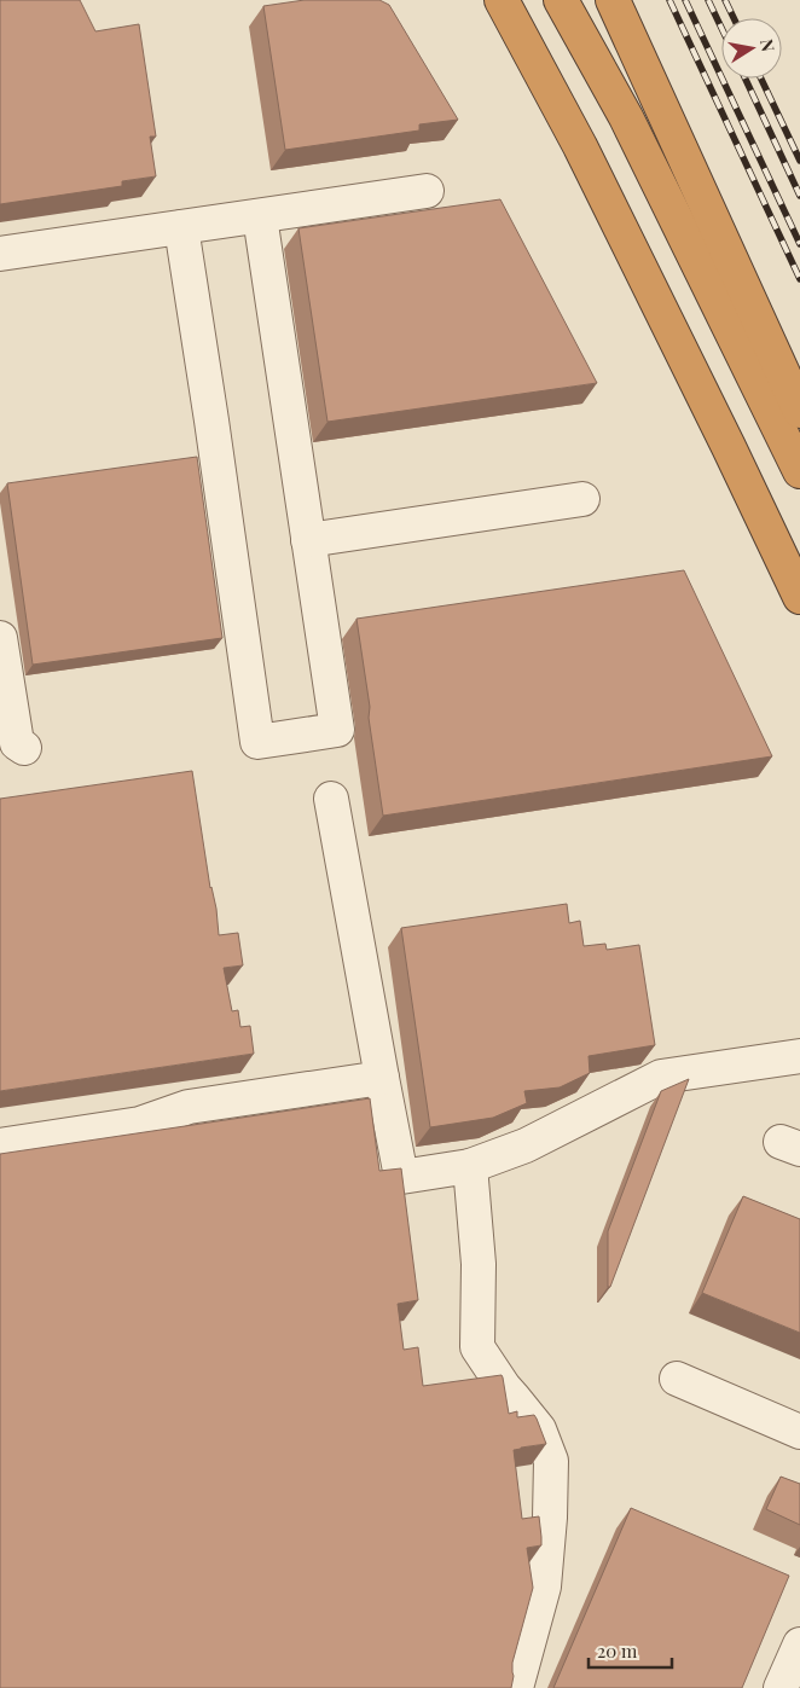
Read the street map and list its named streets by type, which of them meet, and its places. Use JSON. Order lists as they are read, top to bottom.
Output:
{
  "scale_bar": "20 m",
  "north": "right"
}
